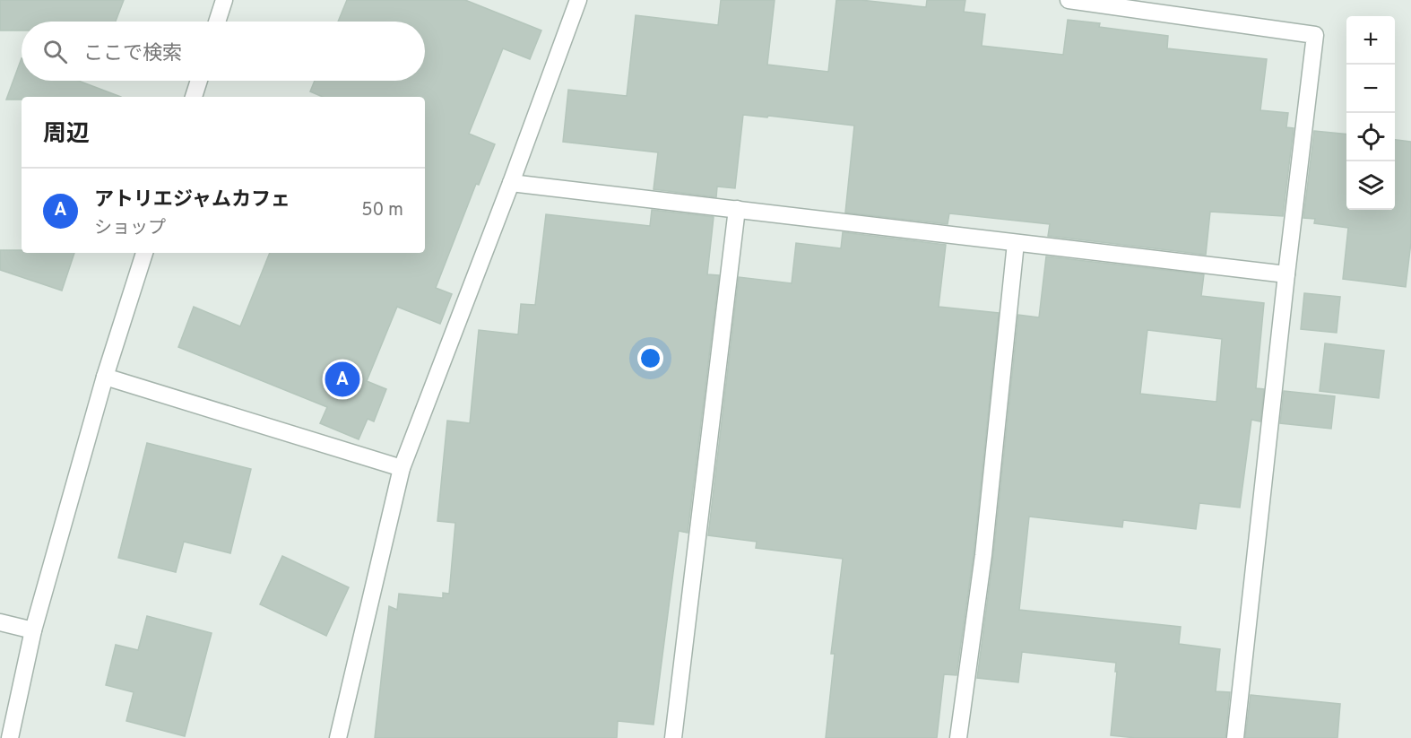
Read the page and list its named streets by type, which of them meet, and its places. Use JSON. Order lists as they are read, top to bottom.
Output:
{
  "page": {
    "map_buttons": ["+", "−"],
    "search": "ここで検索",
    "heading": "周辺",
    "list": [
      {
        "mark": "A",
        "name": "アトリエジャムカフェ",
        "note": "ショップ",
        "value": "50 m"
      }
    ],
    "pins": "A"
  }
}
